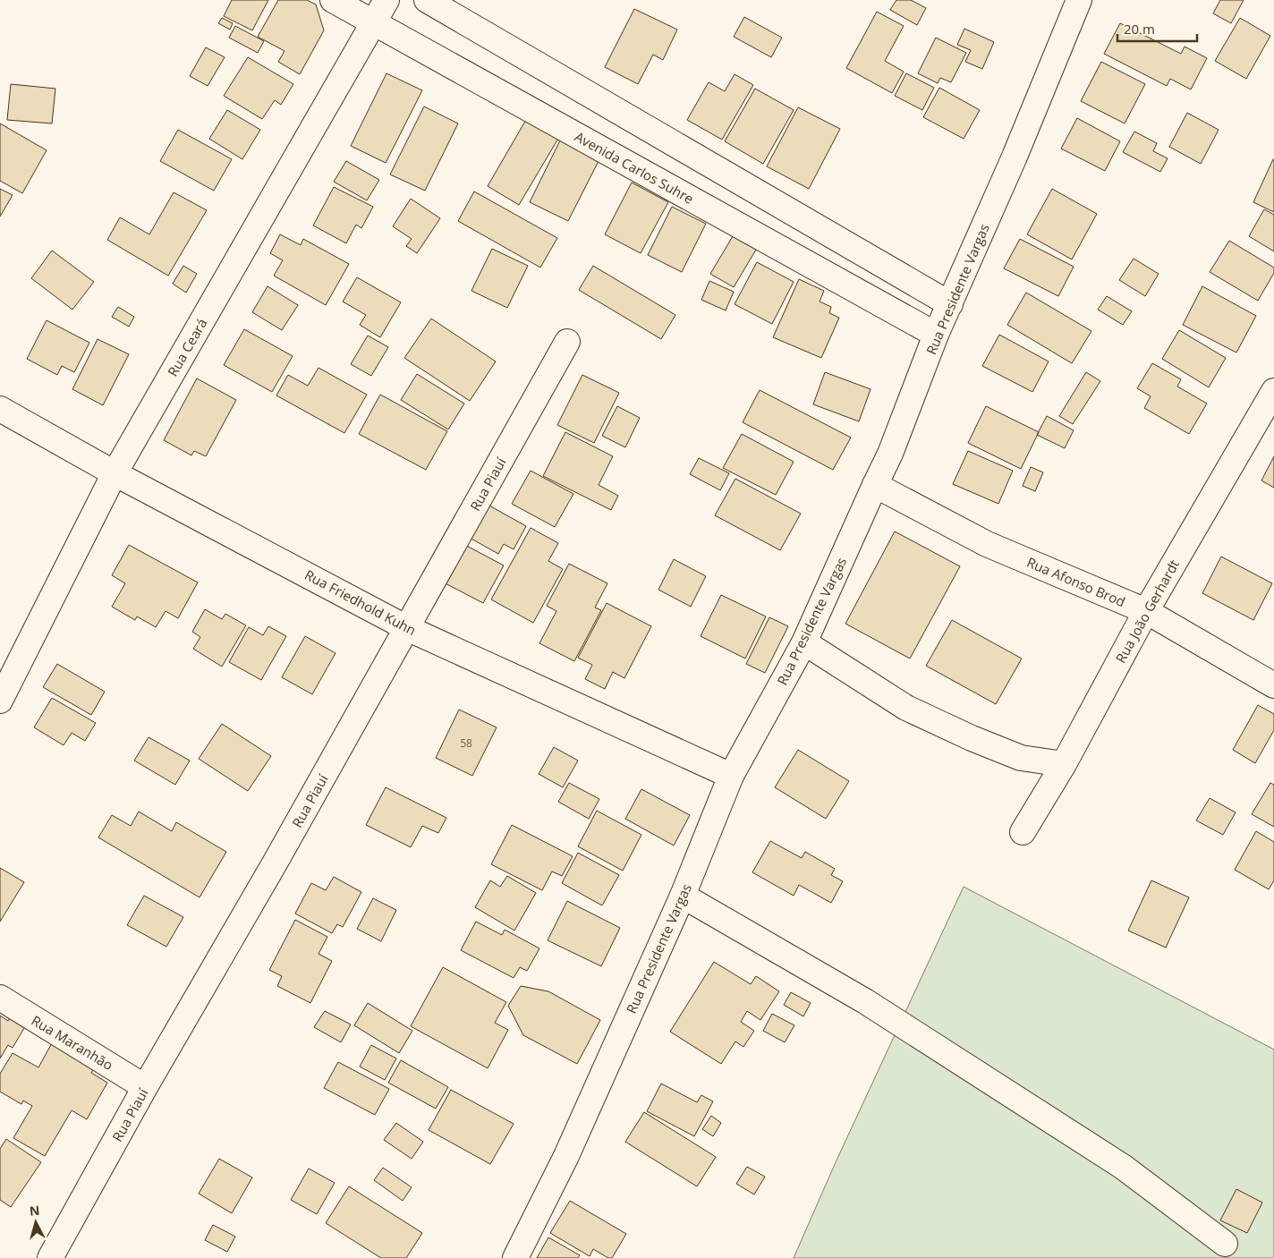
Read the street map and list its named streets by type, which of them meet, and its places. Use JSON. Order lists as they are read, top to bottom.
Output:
{
  "streets": {
    "street": [
      "Avenida Carlos Suhre",
      "Rua Presidente Vargas",
      "Rua Ceará",
      "Rua Piauí",
      "Rua Afonso Brod",
      "Rua Friedhold Kuhn",
      "Rua João Gerhardt",
      "Rua Maranhão"
    ]
  },
  "crossings": [
    ["Avenida Carlos Suhre", "Rua Presidente Vargas"],
    ["Avenida Carlos Suhre", "Rua Ceará"],
    ["Rua Presidente Vargas", "Rua Afonso Brod"],
    ["Rua Presidente Vargas", "Rua Friedhold Kuhn"],
    ["Rua Ceará", "Rua Friedhold Kuhn"],
    ["Rua Piauí", "Rua Friedhold Kuhn"],
    ["Rua Piauí", "Rua Maranhão"],
    ["Rua Afonso Brod", "Rua João Gerhardt"]
  ],
  "house_numbers": ["58"],
  "scale_bar": "20 m",
  "north": "top"
}
